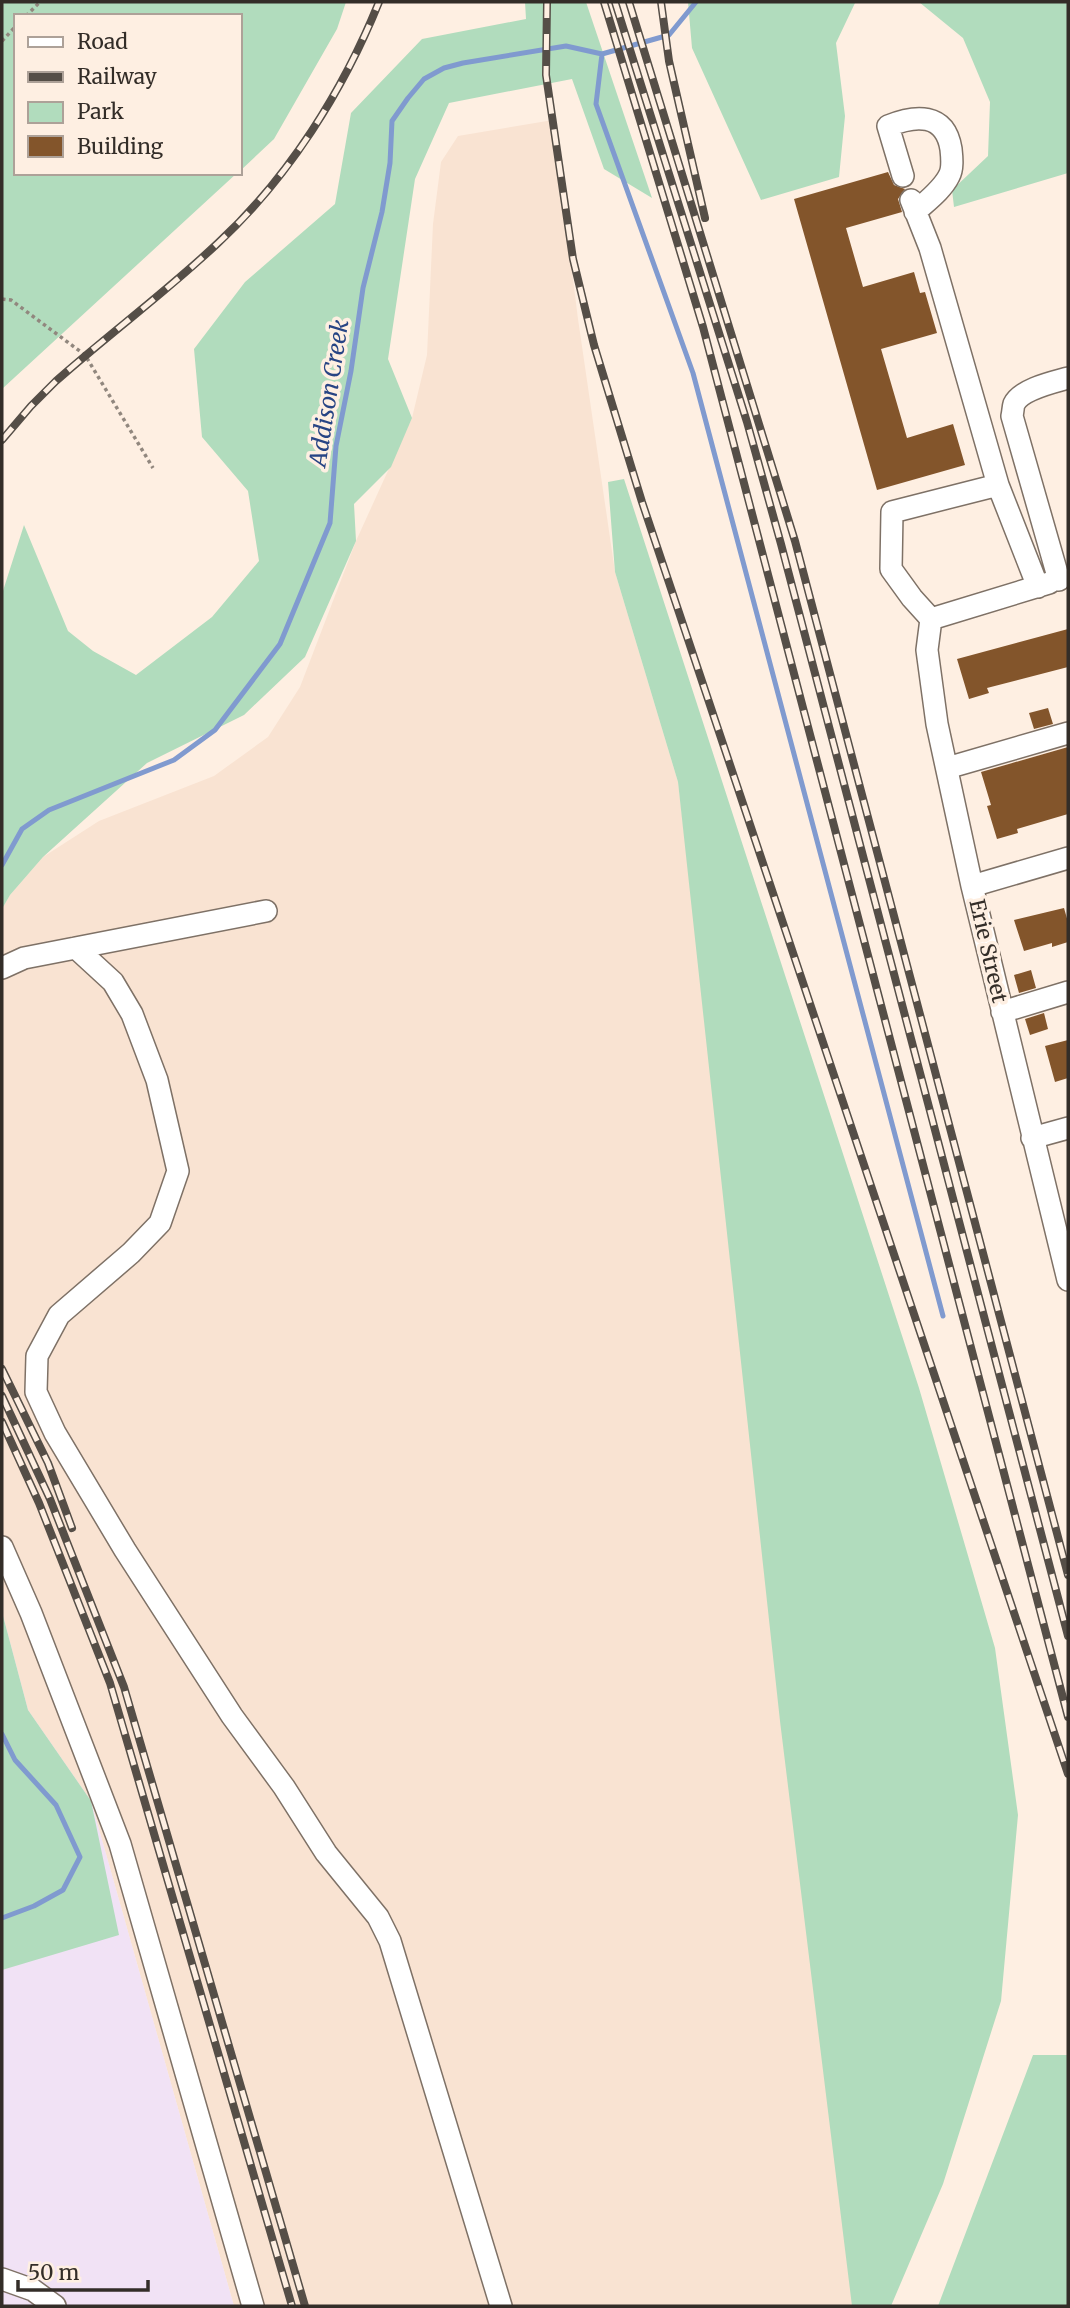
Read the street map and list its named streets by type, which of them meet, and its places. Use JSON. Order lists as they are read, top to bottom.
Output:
{
  "streets": {
    "street": ["Erie Street"]
  },
  "water": ["Addison Creek"],
  "legend": [
    "Road",
    "Railway",
    "Park",
    "Building"
  ],
  "scale_bar": "50 m"
}
